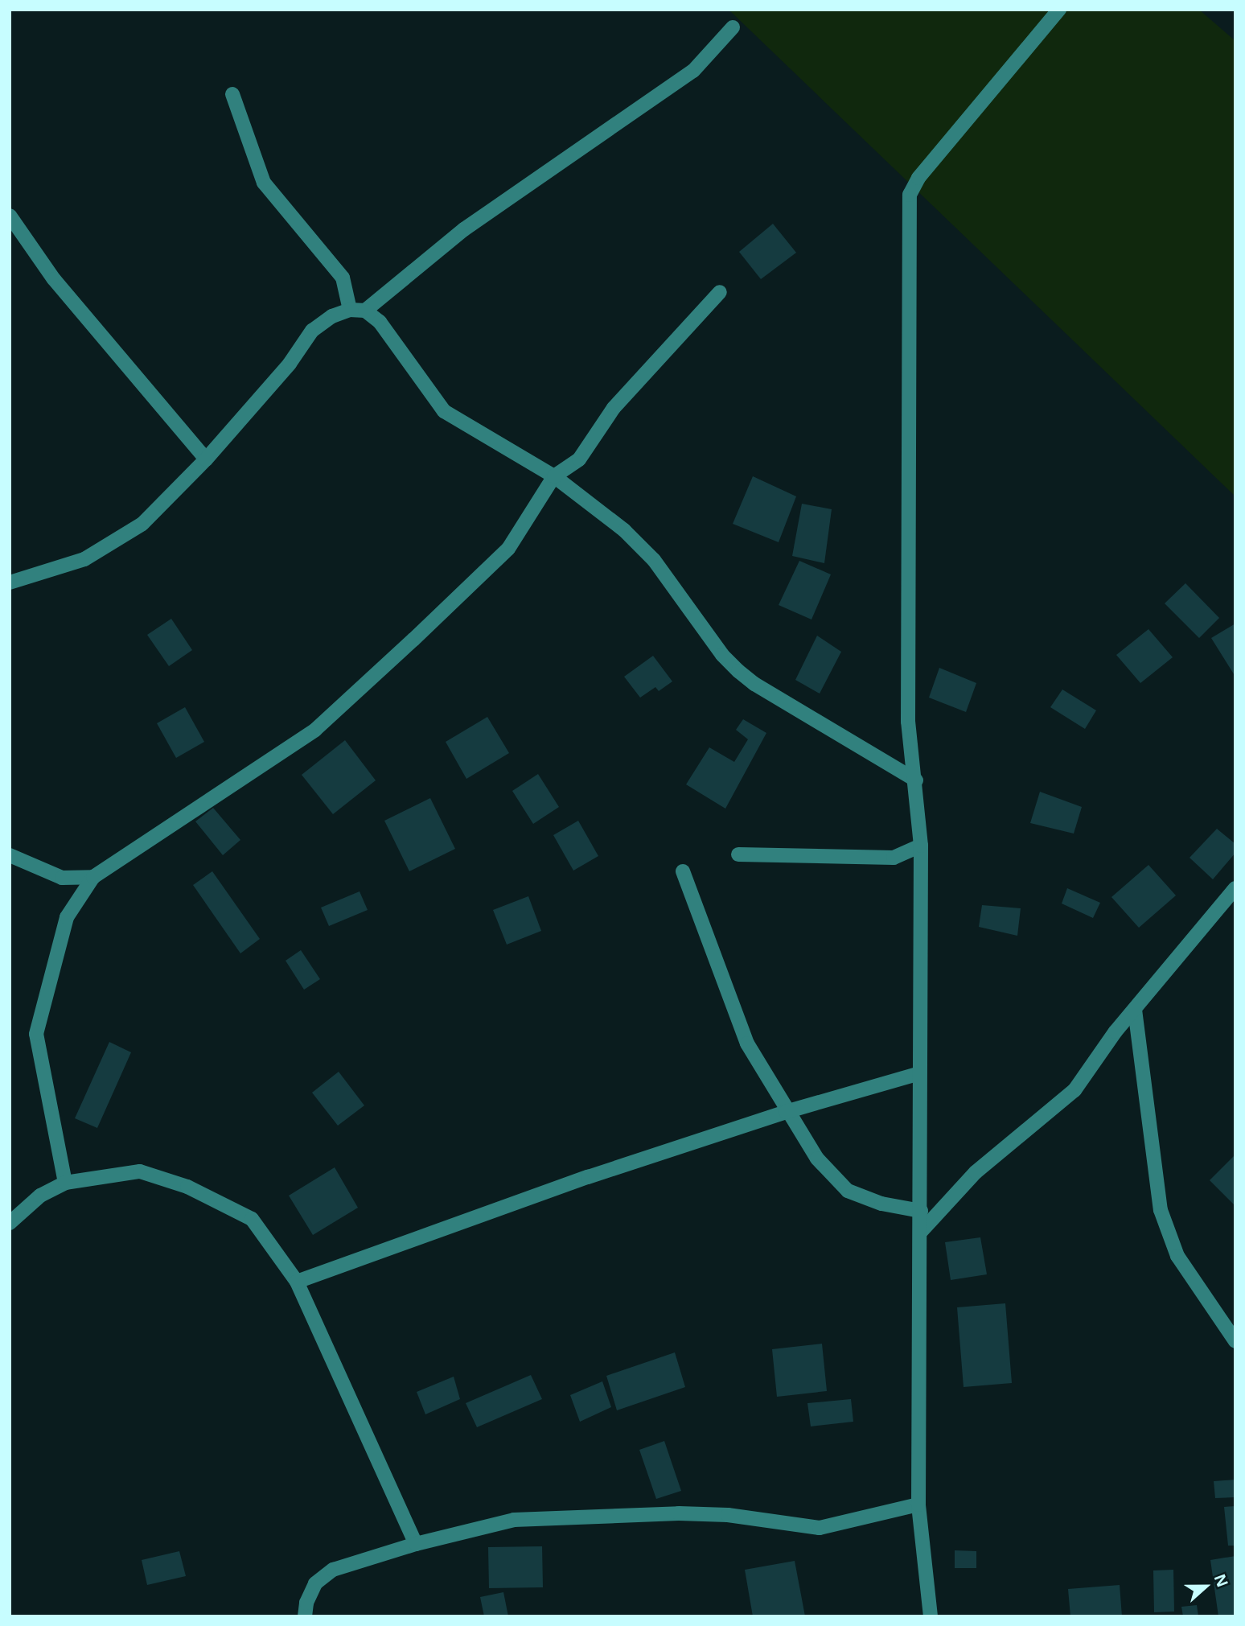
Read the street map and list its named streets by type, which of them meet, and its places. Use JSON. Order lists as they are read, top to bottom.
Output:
{
  "north": "right"
}
